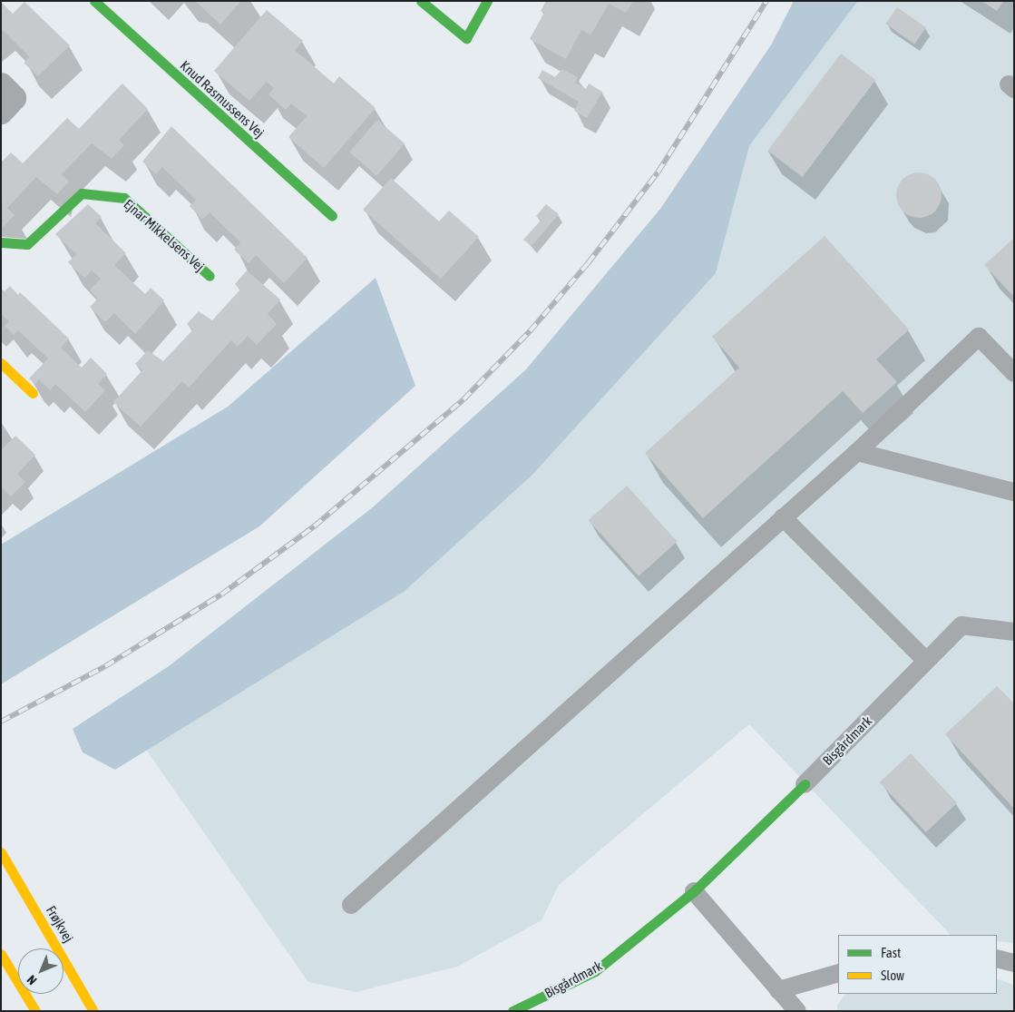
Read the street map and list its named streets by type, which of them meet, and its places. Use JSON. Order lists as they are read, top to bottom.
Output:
{
  "streets": {
    "street": [
      "Knud Rasmussens Vej",
      "Ejnar Mikkelsens Vej",
      "Bisgårdmark",
      "Frøjkvej"
    ]
  },
  "legend": ["Fast", "Slow"],
  "north": "bottom left"
}
